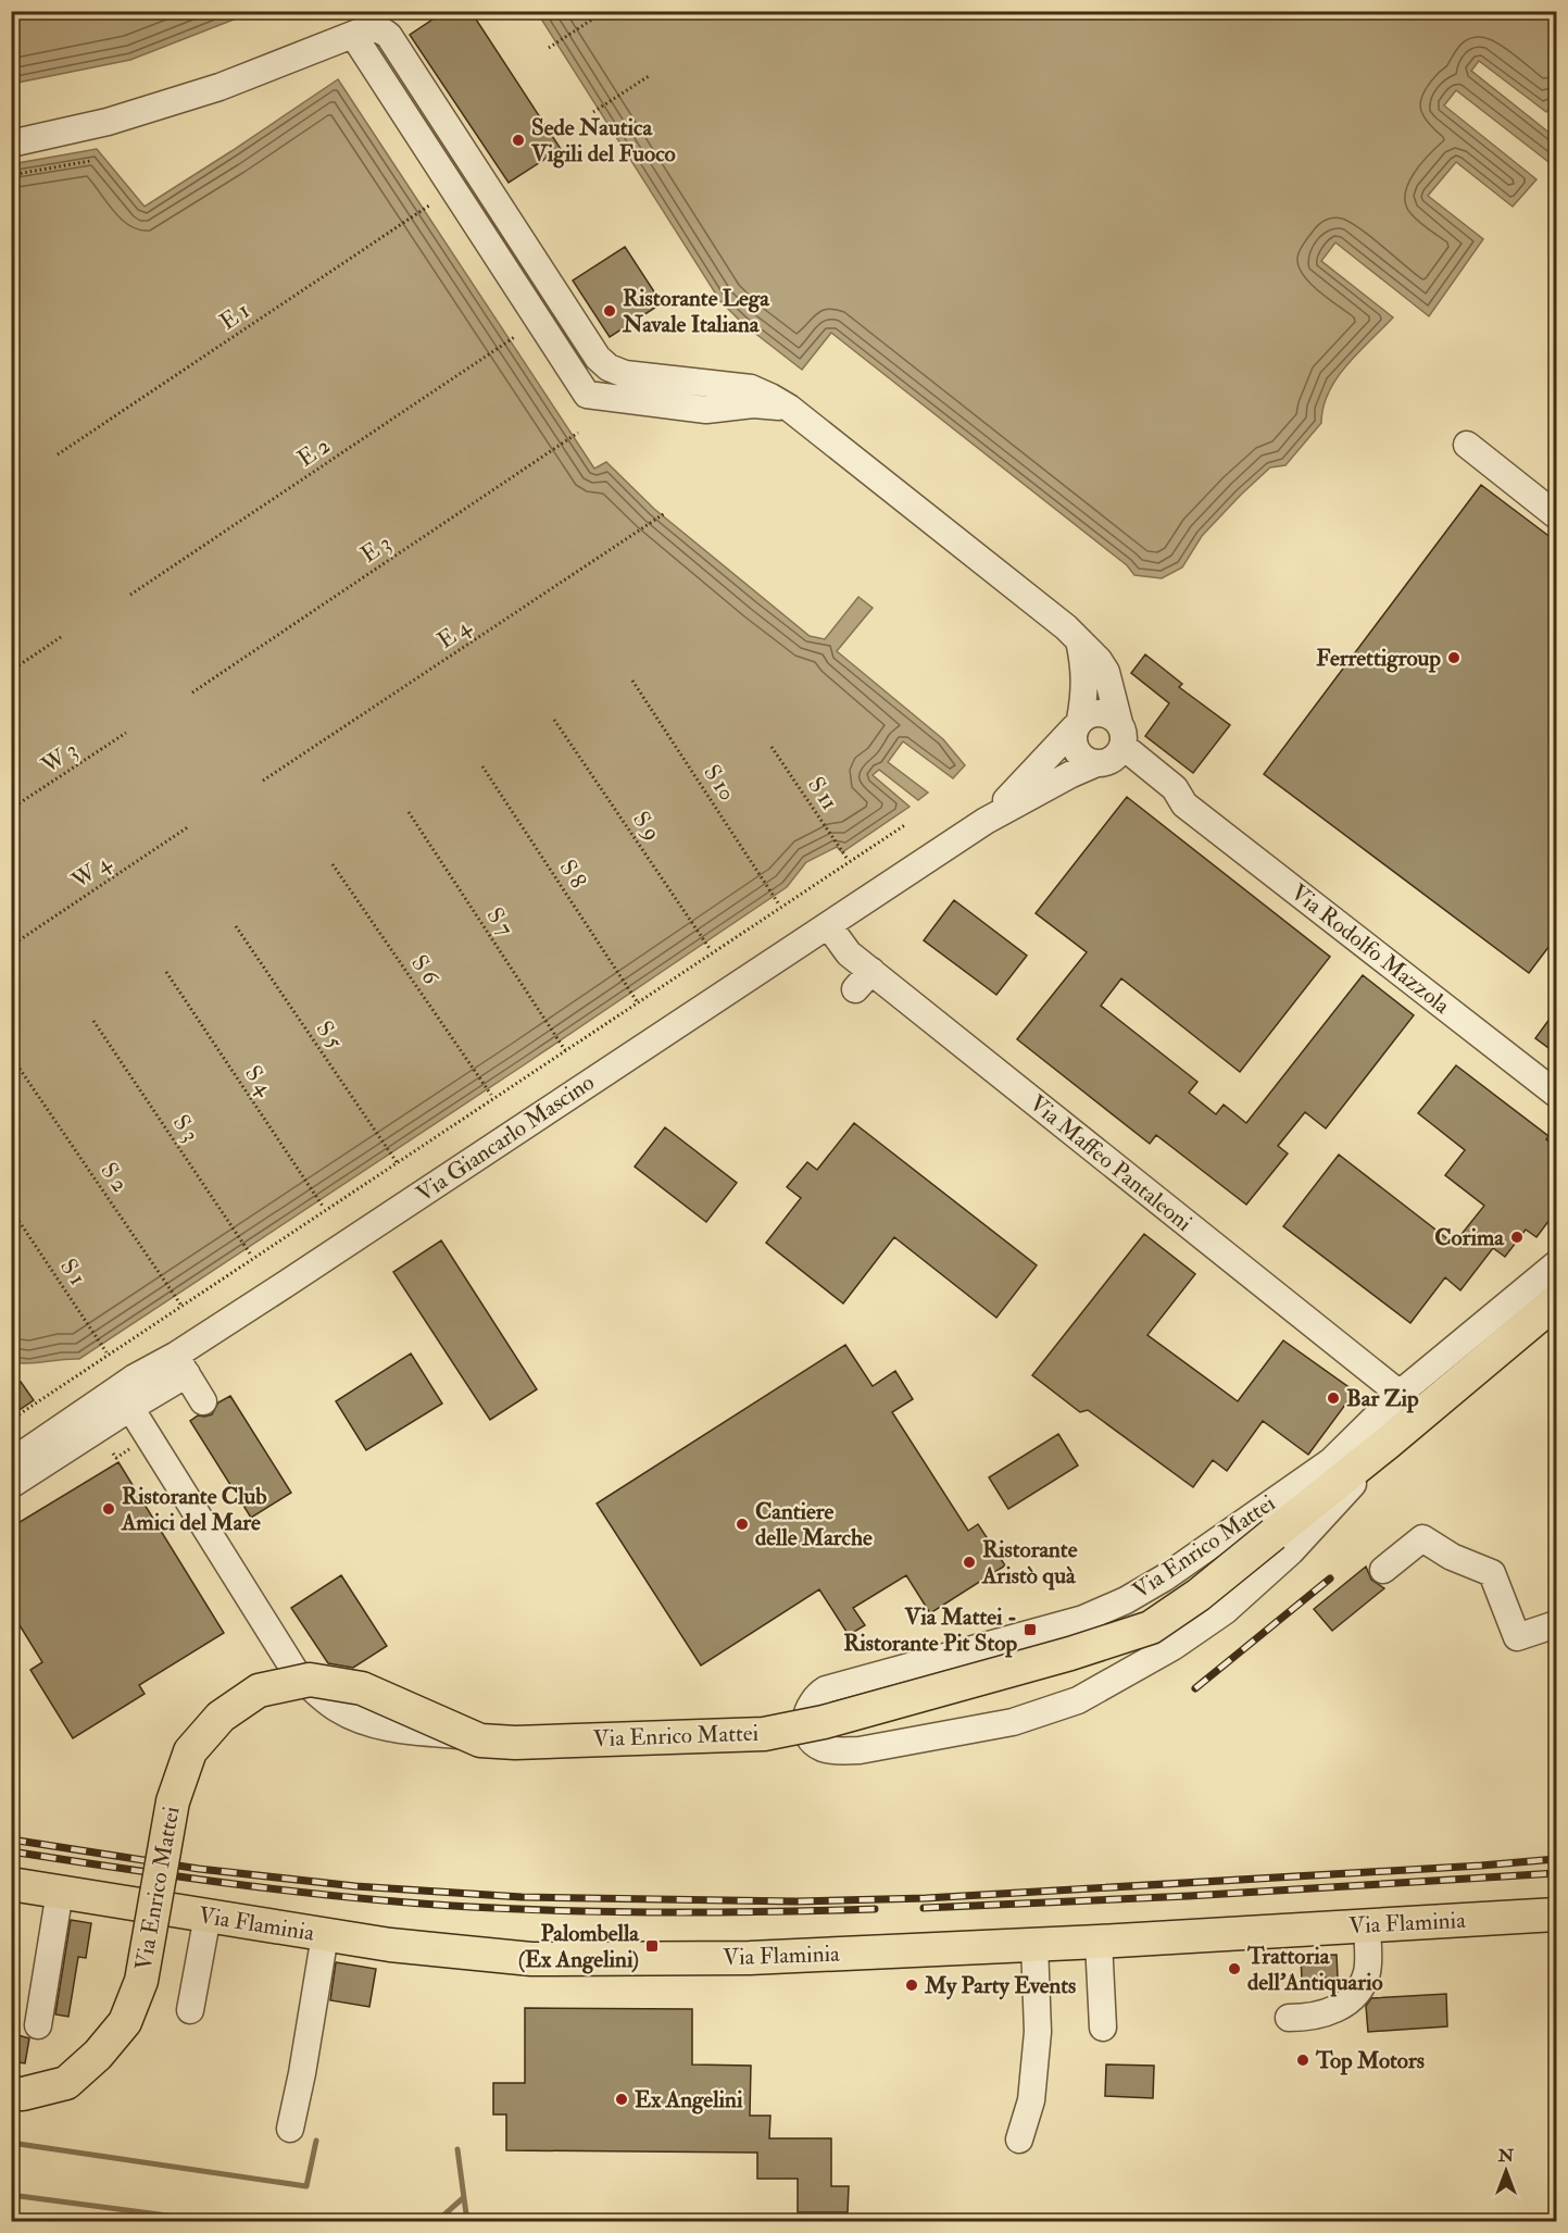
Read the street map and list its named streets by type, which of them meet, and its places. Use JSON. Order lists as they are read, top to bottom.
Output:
{
  "streets": {
    "main road": ["Via Enrico Mattei", "Via Flaminia"],
    "street": ["Via Rodolfo Mazzola", "Via Giancarlo Mascino", "Via Maffeo Pantaleoni"],
    "path": [
      "E 1",
      "E 2",
      "E 3",
      "E 4",
      "W 3",
      "S 10",
      "S 11",
      "S 9",
      "W 4",
      "S 8",
      "S 7",
      "S 6",
      "S 5",
      "S 4",
      "S 3",
      "S 2",
      "S 1"
    ]
  },
  "crossings": [
    ["Via Rodolfo Mazzola", "Via Giancarlo Mascino"],
    ["Via Giancarlo Mascino", "Via Maffeo Pantaleoni"],
    ["Via Maffeo Pantaleoni", "Via Enrico Mattei"]
  ],
  "places": {
    "other": [
      "Sede Nautica Vigili del Fuoco",
      "Ristorante Lega Navale Italiana",
      "Ferrettigroup",
      "Corima",
      "Bar Zip",
      "Ristorante Club Amici del Mare",
      "Cantiere delle Marche",
      "Ristorante Aristò quà",
      "Trattoria dell'Antiquario",
      "My Party Events",
      "Top Motors",
      "Ex Angelini"
    ],
    "transit": ["Via Mattei - Ristorante Pit Stop", "Palombella (Ex Angelini)"]
  },
  "north": "top"
}
